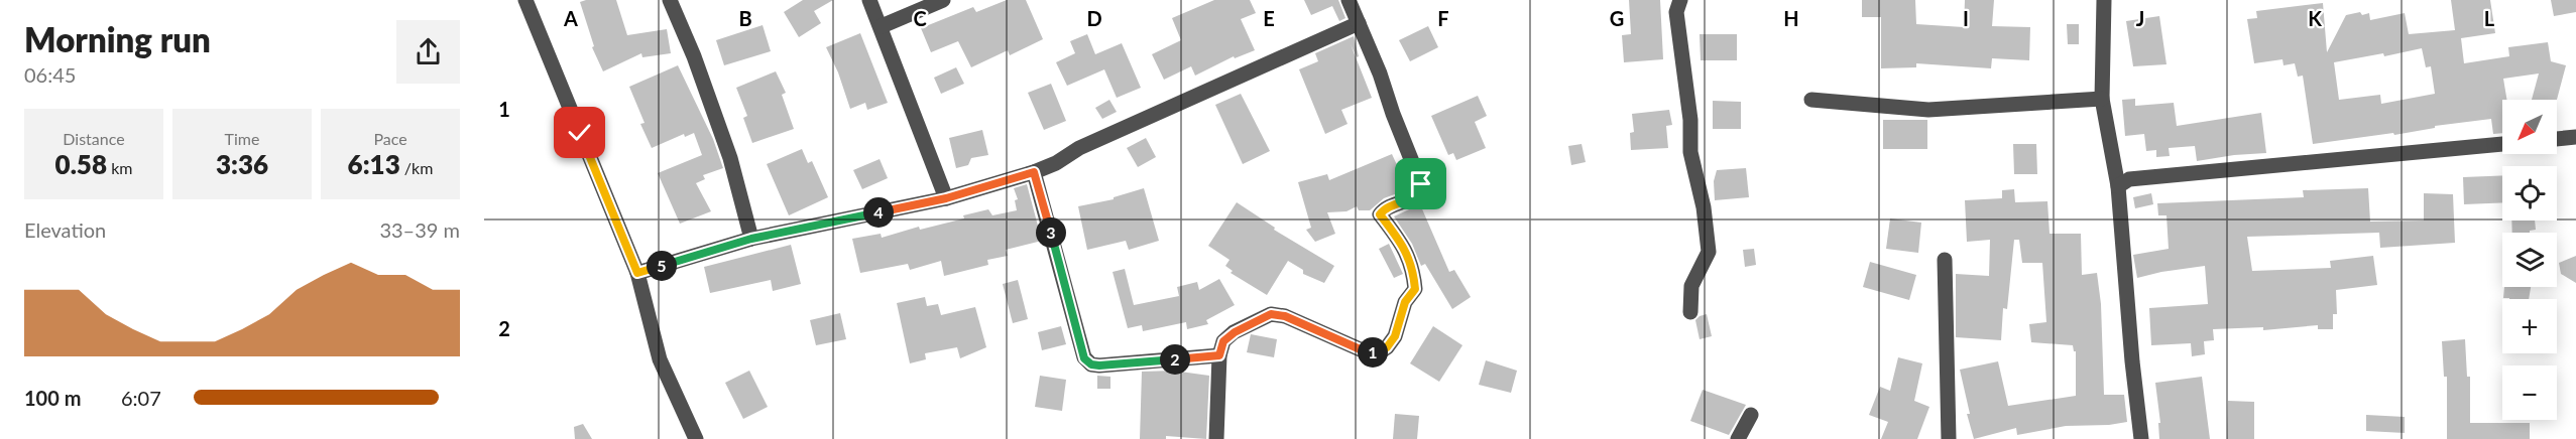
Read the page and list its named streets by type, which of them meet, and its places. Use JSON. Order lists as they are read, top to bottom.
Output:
{
  "north": "bottom left",
  "page": {
    "heading": ["Morning run", "06:45"],
    "map_buttons": ["+", "−"],
    "stats": [
      ["Distance", "0.58 km"],
      ["Time", "3:36"],
      ["Pace", "6:13 /km"]
    ],
    "pins": [
      "4",
      "3",
      "5",
      "1",
      "2"
    ],
    "chart": ["Elevation", "33–39 m"],
    "list": [
      {
        "name": "100 m",
        "note": "6:07"
      }
    ]
  },
  "grid": {
    "columns": [
      "A",
      "B",
      "C",
      "D",
      "E",
      "F",
      "G",
      "H",
      "I",
      "J",
      "K",
      "L"
    ],
    "rows": ["1", "2"]
  }
}
